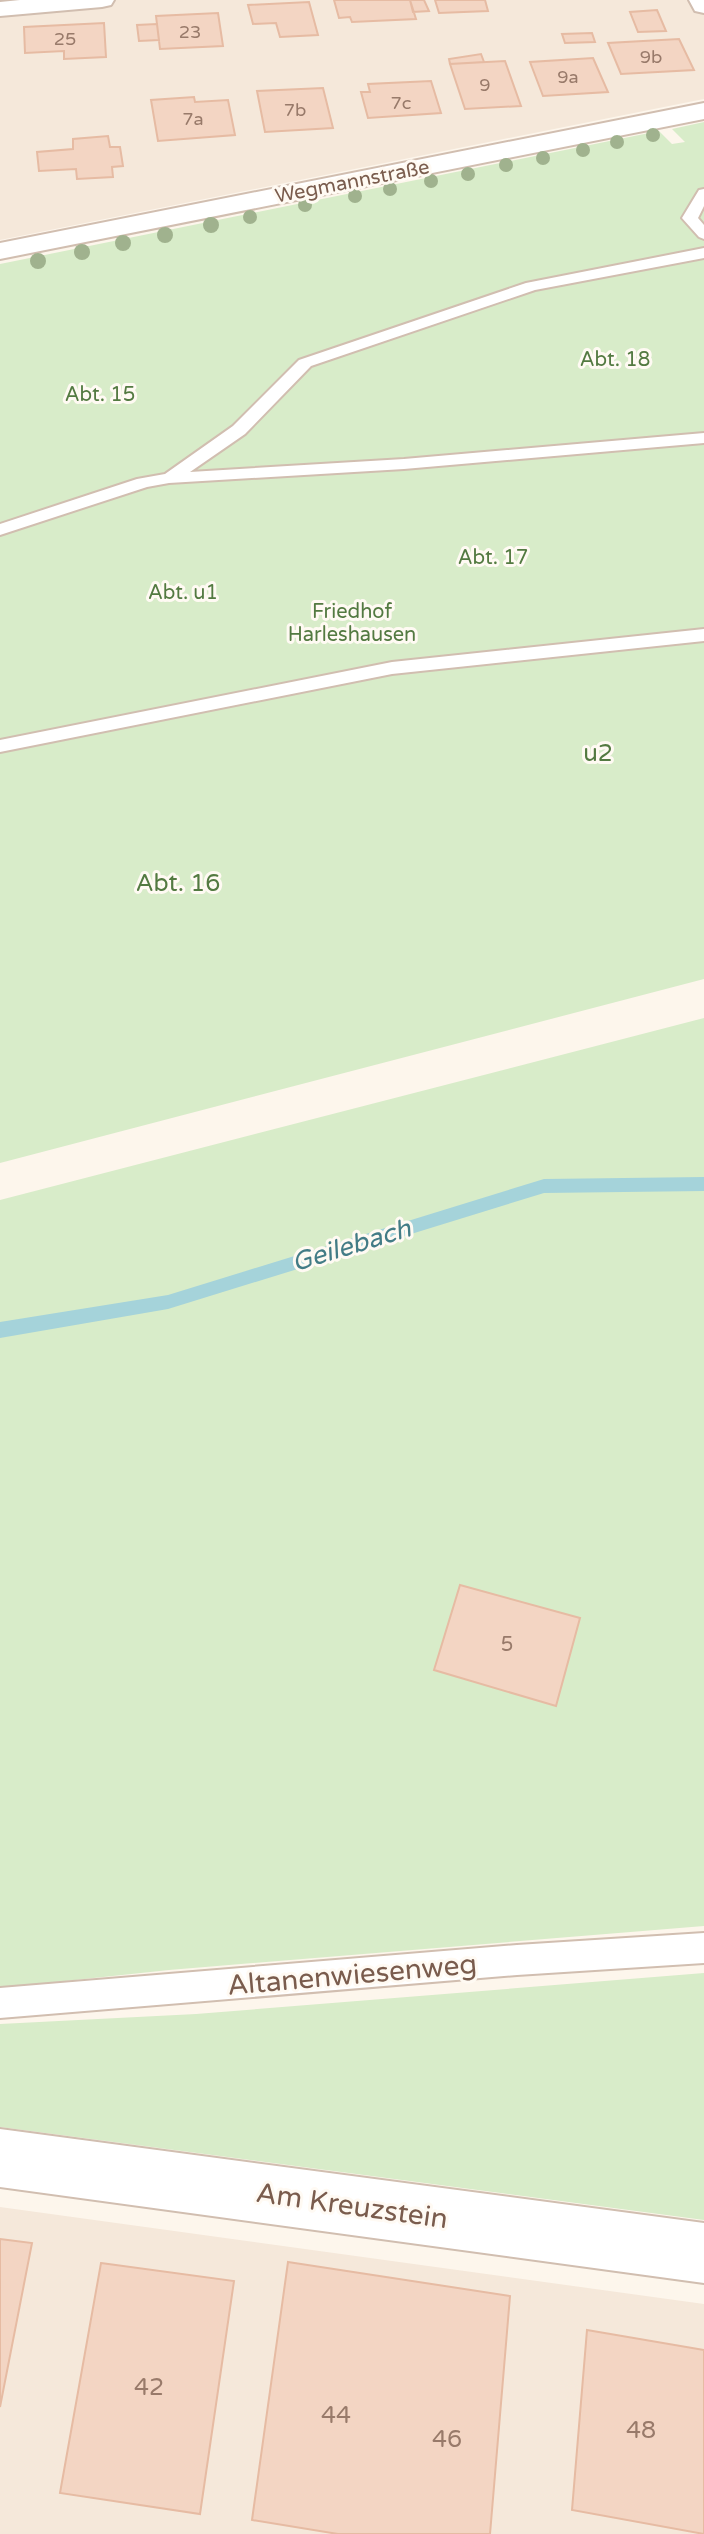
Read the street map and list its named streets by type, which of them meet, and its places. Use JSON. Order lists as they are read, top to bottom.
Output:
{
  "streets": {
    "street": ["Wegmannstraße", "Am Kreuzstein"],
    "lane": ["Altanenwiesenweg"]
  },
  "water": ["Geilebach"],
  "parks": [
    "Abt. 18",
    "Abt. 15",
    "Abt. 17",
    "Abt. u1",
    "Friedhof Harleshausen",
    "u2",
    "Abt. 16"
  ],
  "house_numbers": [
    "23",
    "25",
    "9b",
    "9a",
    "9",
    "7c",
    "7b",
    "7a",
    "5",
    "42",
    "44",
    "48",
    "46"
  ]
}
